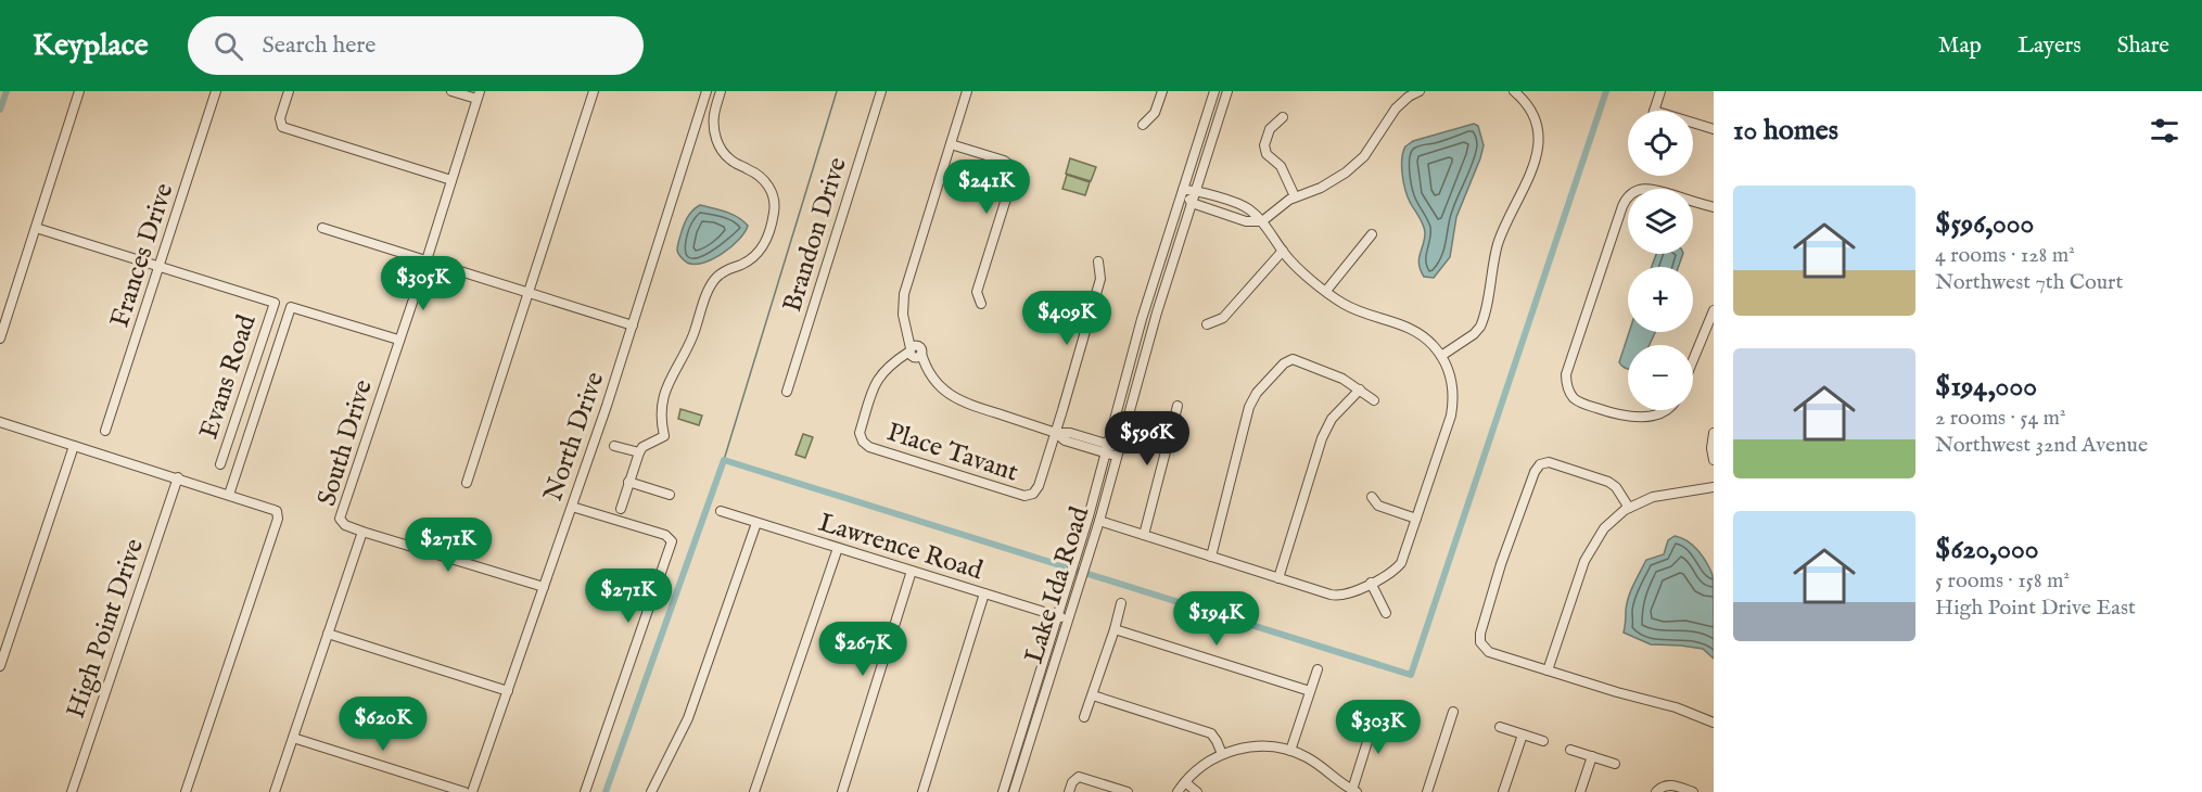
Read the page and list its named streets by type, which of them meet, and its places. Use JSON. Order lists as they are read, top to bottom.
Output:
{
  "streets": {
    "street": [
      "Brandon Drive",
      "Frances Drive",
      "Evans Road",
      "North Drive",
      "South Drive",
      "Place Tavant",
      "Lawrence Road",
      "Lake Ida Road",
      "High Point Drive"
    ]
  },
  "crossings": [
    ["Frances Drive", "Evans Road"],
    ["Lawrence Road", "Lake Ida Road"]
  ],
  "page": {
    "header": "Keyplace",
    "search": "Search here",
    "nav": ["Map", "Layers", "Share"],
    "heading": "10 homes",
    "map_buttons": ["+", "−"],
    "price": [
      "$241K",
      "$305K",
      "$409K",
      "$596K",
      "$271K",
      "$271K",
      "$194K",
      "$267K",
      "$620K",
      "$303K"
    ],
    "list": [
      {
        "name": "$596,000",
        "note": "4 rooms · 128 m² · Northwest 7th Court"
      },
      {
        "name": "$194,000",
        "note": "2 rooms · 54 m² · Northwest 32nd Avenue"
      },
      {
        "name": "$620,000",
        "note": "5 rooms · 158 m² · High Point Drive East"
      }
    ]
  }
}
